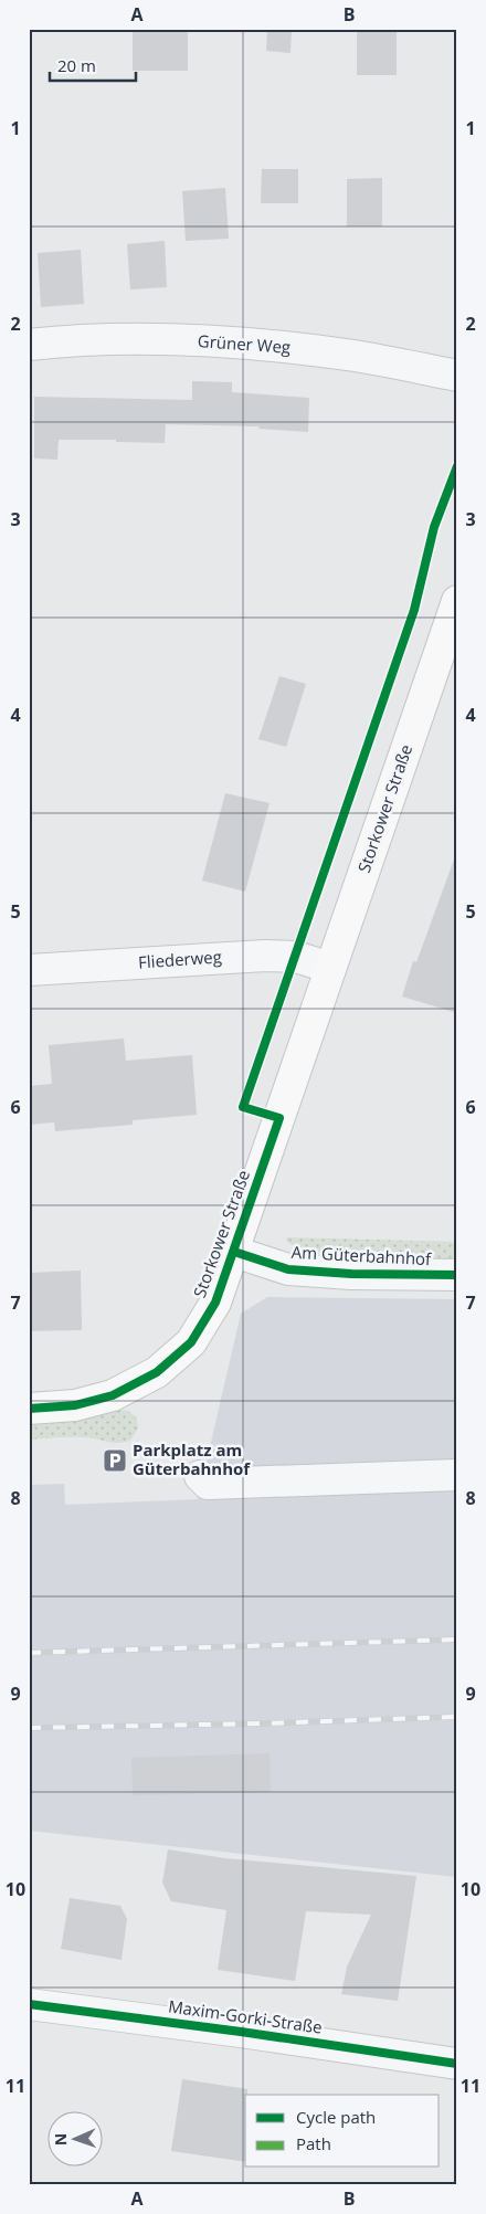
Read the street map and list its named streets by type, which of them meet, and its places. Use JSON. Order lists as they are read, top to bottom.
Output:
{
  "streets": {
    "main road": ["Storkower Straße"],
    "street": [
      "Grüner Weg",
      "Fliederweg",
      "Am Güterbahnhof",
      "Maxim-Gorki-Straße"
    ]
  },
  "crossings": [
    ["Storkower Straße", "Fliederweg"],
    ["Storkower Straße", "Am Güterbahnhof"]
  ],
  "places": {
    "parking": ["Parkplatz am Güterbahnhof"]
  },
  "legend": ["Cycle path", "Path"],
  "scale_bar": "20 m",
  "north": "left",
  "grid": {
    "columns": ["A", "B"],
    "rows": [
      "1",
      "2",
      "3",
      "4",
      "5",
      "6",
      "7",
      "8",
      "9",
      "10",
      "11"
    ]
  }
}
